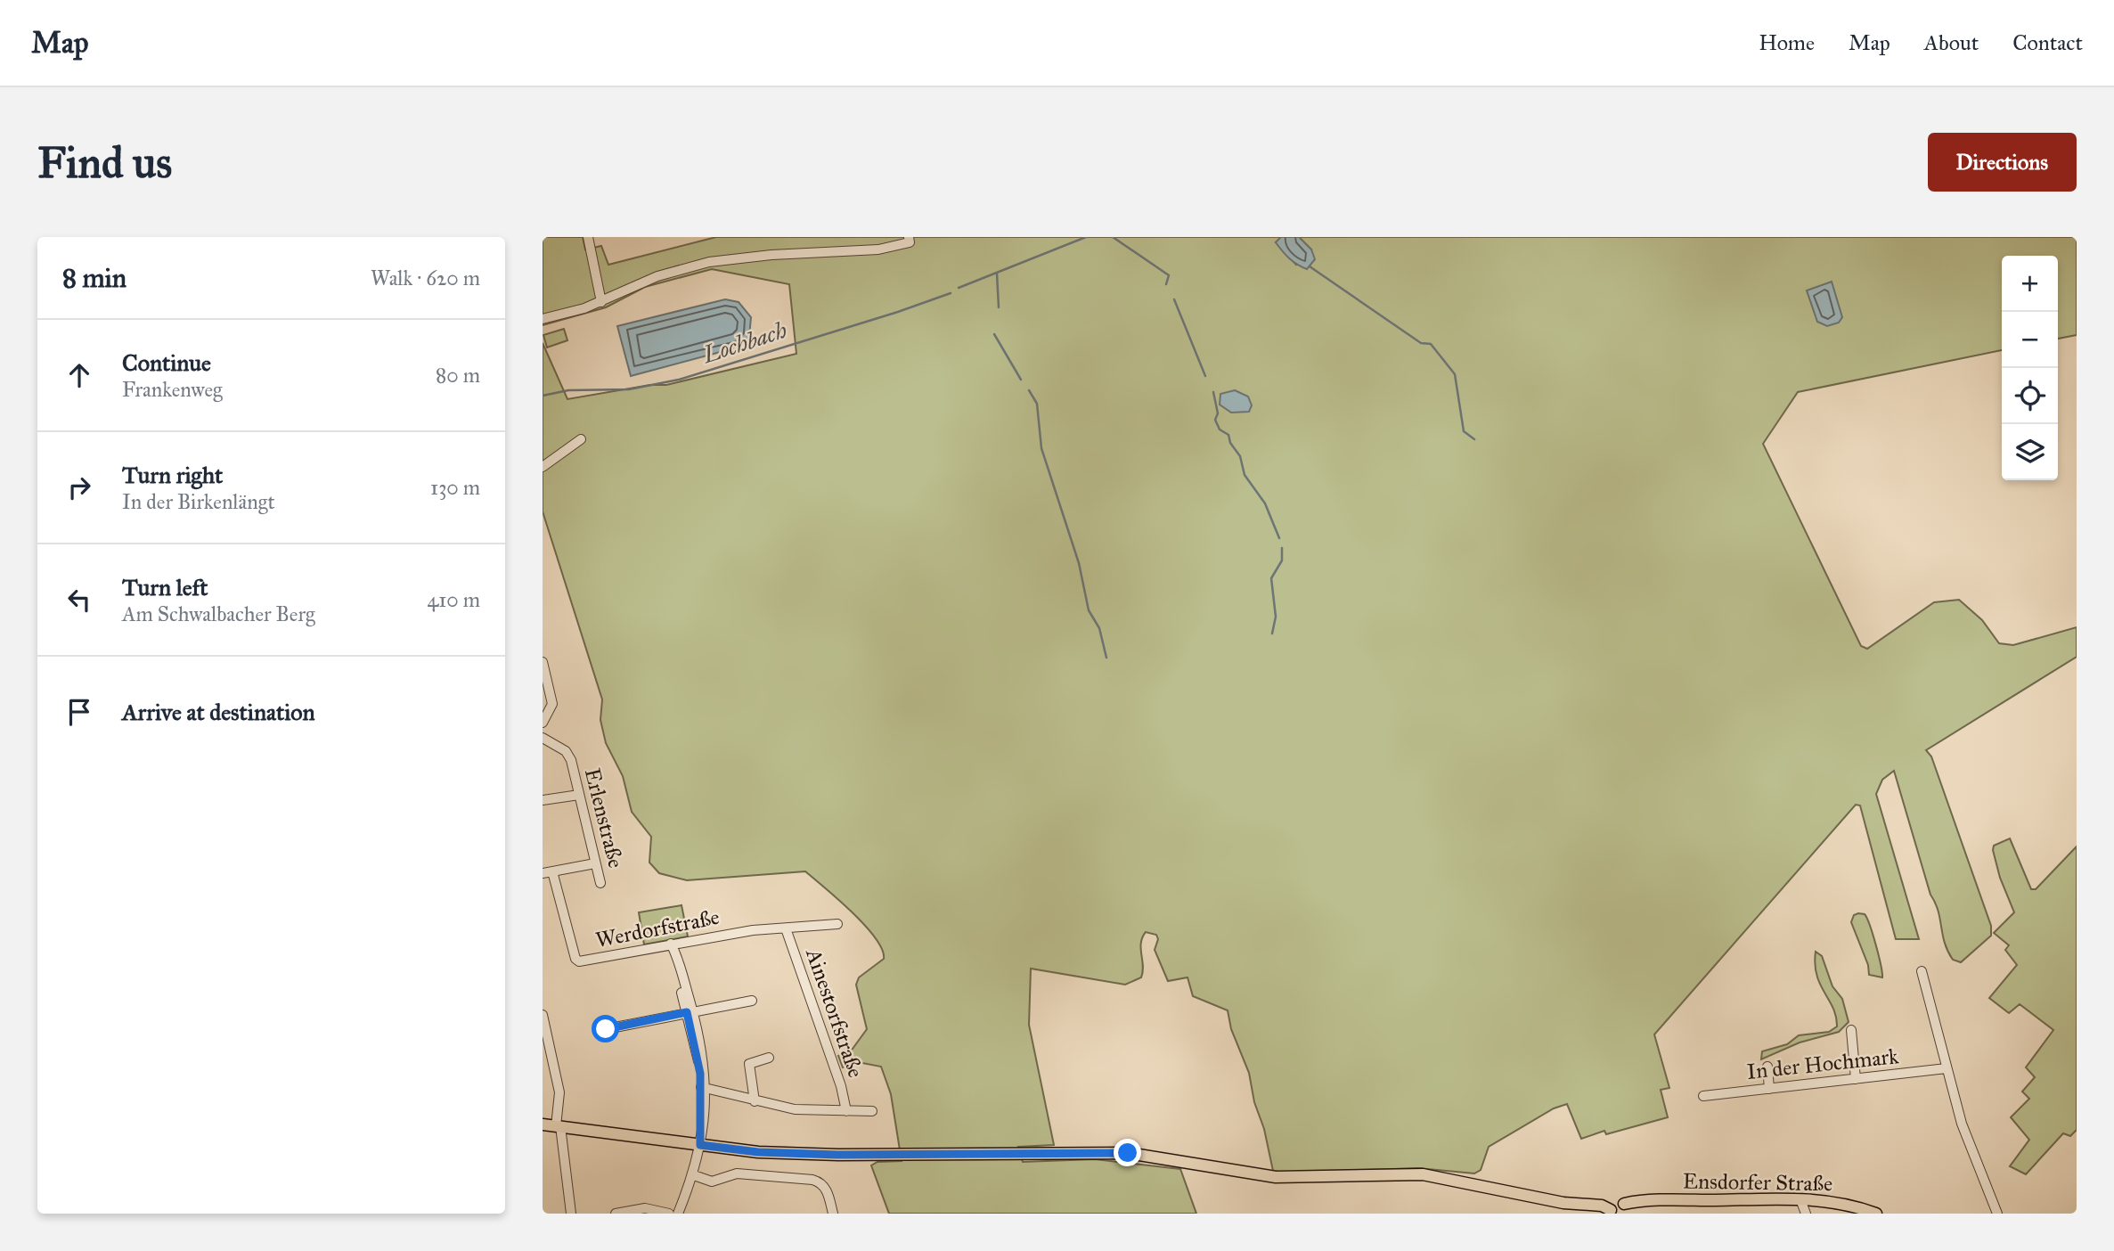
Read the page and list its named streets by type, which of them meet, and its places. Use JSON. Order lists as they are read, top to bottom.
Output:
{
  "streets": {
    "main road": ["Ensdorfer Straße"],
    "street": [
      "Erlenstraße",
      "Werdorfstraße",
      "Ainestorfstraße",
      "In der Hochmark"
    ]
  },
  "crossings": [
    ["Werdorfstraße", "Ainestorfstraße"]
  ],
  "water": ["Lochbach"],
  "page": {
    "header": "Map",
    "nav": [
      "Home",
      "Map",
      "About",
      "Contact"
    ],
    "buttons": "Directions",
    "title": "Find us",
    "heading": ["8 min", "Walk · 620 m"],
    "map_buttons": ["+", "−"],
    "list": [
      ["Continue", "Frankenweg", "80 m"],
      ["Turn right", "In der Birkenlängt", "130 m"],
      ["Turn left", "Am Schwalbacher Berg", "410 m"],
      "Arrive at destination"
    ]
  }
}
